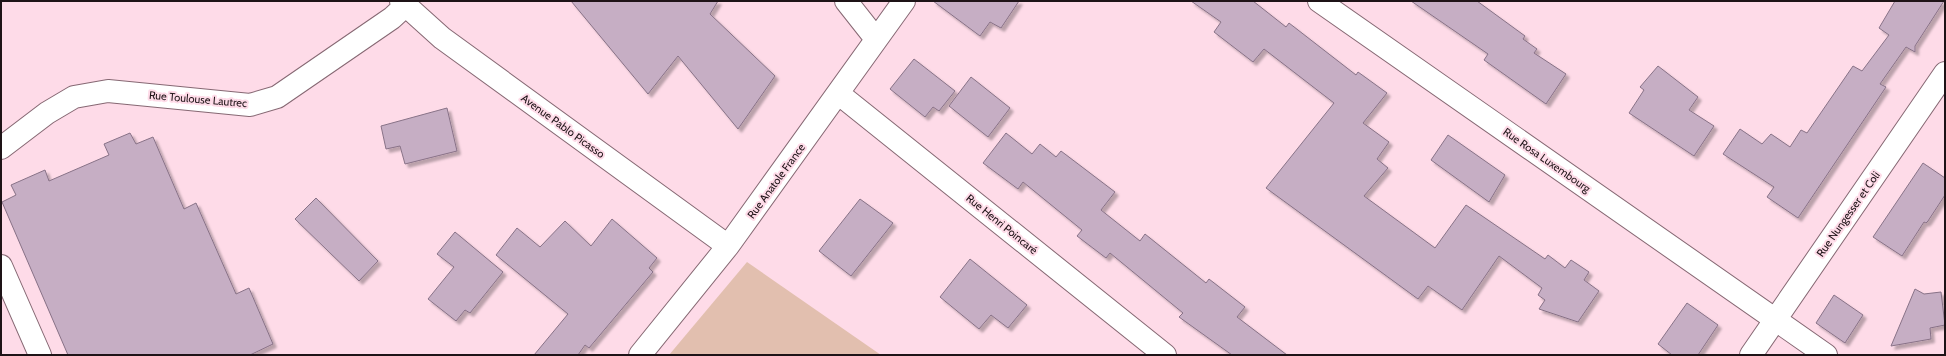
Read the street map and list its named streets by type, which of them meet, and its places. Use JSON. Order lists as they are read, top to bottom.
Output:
{
  "streets": {
    "street": [
      "Rue Toulouse Lautrec",
      "Avenue Pablo Picasso",
      "Rue Rosa Luxembourg",
      "Rue Anatole France",
      "Rue Nungesser et Coli",
      "Rue Henri Poincaré"
    ]
  },
  "crossings": [
    ["Rue Toulouse Lautrec", "Avenue Pablo Picasso"],
    ["Avenue Pablo Picasso", "Rue Anatole France"],
    ["Rue Rosa Luxembourg", "Rue Nungesser et Coli"],
    ["Rue Anatole France", "Rue Henri Poincaré"]
  ]
}
